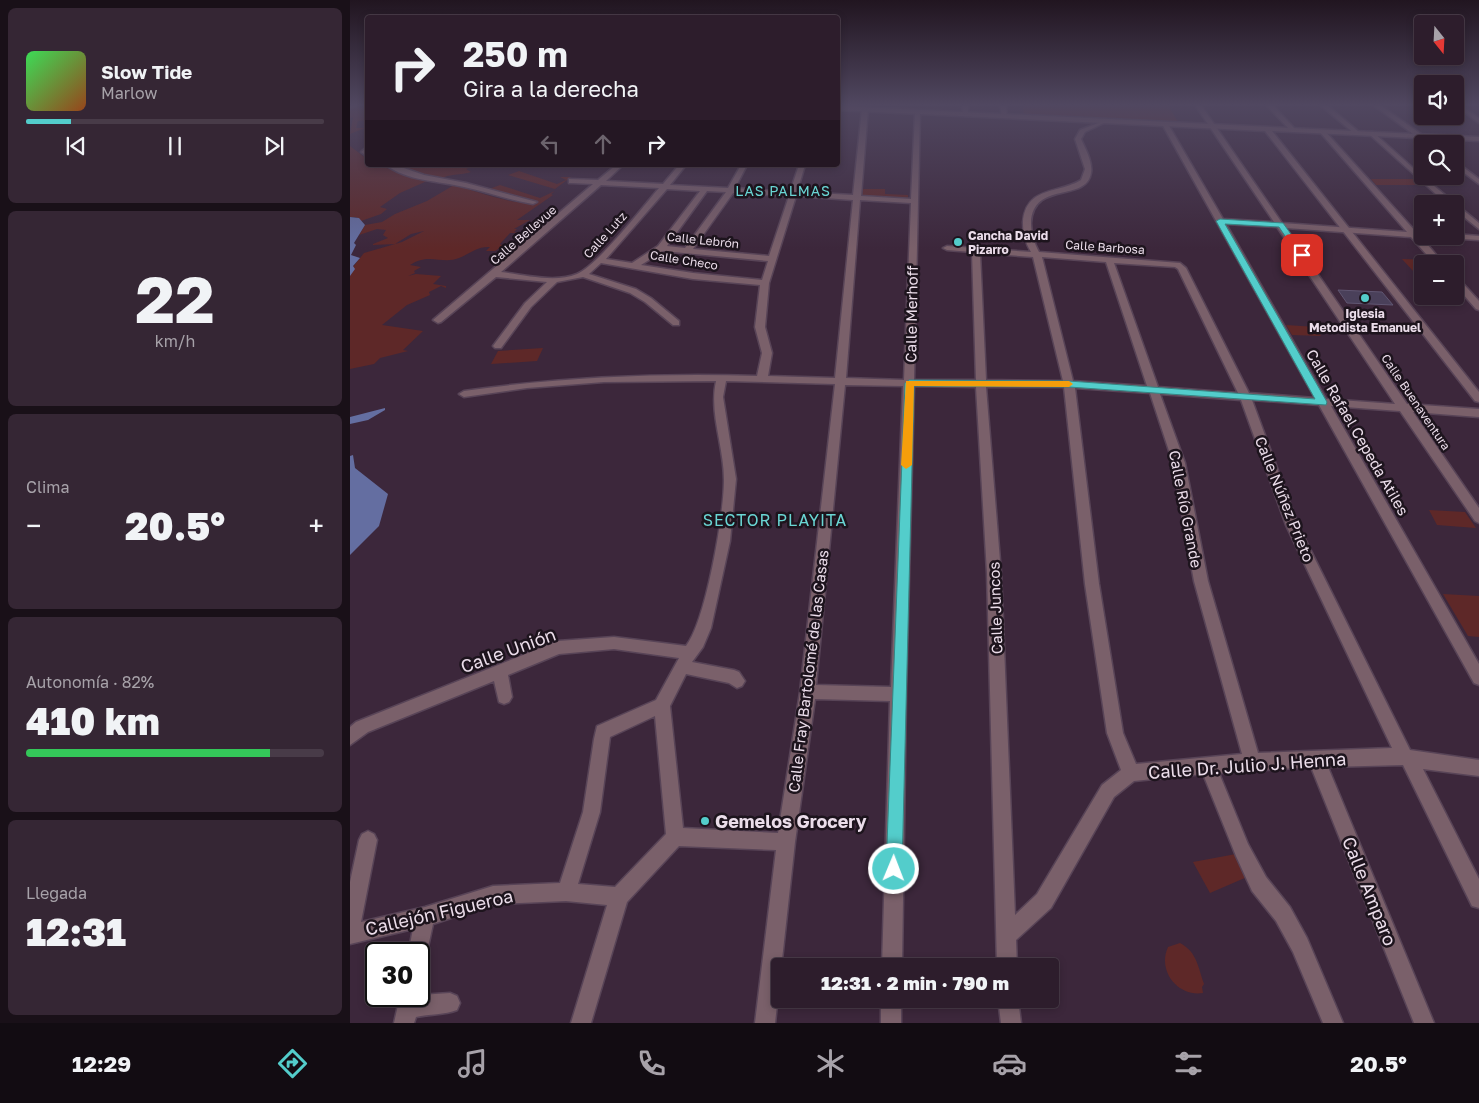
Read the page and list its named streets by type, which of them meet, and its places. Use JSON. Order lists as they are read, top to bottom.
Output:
{
  "streets": {
    "street": [
      "Calle Bellevue",
      "Calle Lutz",
      "Calle Lebrón",
      "Calle Barbosa",
      "Calle Checo",
      "Calle Merhoff",
      "Calle Buenaventura",
      "Calle Rafael Cepeda Atiles",
      "Calle Núñez Prieto",
      "Calle Río Grande",
      "Calle Juncos",
      "Calle Unión",
      "Calle Fray Bartolomé de las Casas",
      "Calle Dr. Julio J. Henna",
      "Calle Amparo",
      "Callejón Figueroa"
    ]
  },
  "crossings": [
    ["Calle Bellevue", "Calle Lutz"],
    ["Calle Lutz", "Calle Checo"],
    ["Calle Lebrón", "Calle Checo"],
    ["Calle Barbosa", "Calle Núñez Prieto"],
    ["Calle Barbosa", "Calle Río Grande"],
    ["Calle Barbosa", "Calle Juncos"],
    ["Calle Núñez Prieto", "Calle Dr. Julio J. Henna"],
    ["Calle Río Grande", "Calle Dr. Julio J. Henna"],
    ["Calle Juncos", "Calle Dr. Julio J. Henna"],
    ["Calle Dr. Julio J. Henna", "Calle Amparo"]
  ],
  "districts": ["LAS PALMAS", "SECTOR PLAYITA"],
  "places": ["Cancha David Pizarro", "Iglesia Metodista Emanuel", "Gemelos Grocery"],
  "north": "bottom",
  "page": {
    "map_buttons": ["+", "−"],
    "turn": ["250 m", "Gira a la derecha"],
    "song": ["Slow Tide", "Marlow"],
    "tile": [
      ["22", "km/h"],
      "Clima",
      ["Autonomía · 82%", "410 km"],
      ["Llegada", "12:31"]
    ],
    "heat": ["−", "20.5°", "+"],
    "limit": "30",
    "trip": "12:31 · 2 min · 790 m",
    "tabs": ["12:29", "20.5°"]
  }
}
